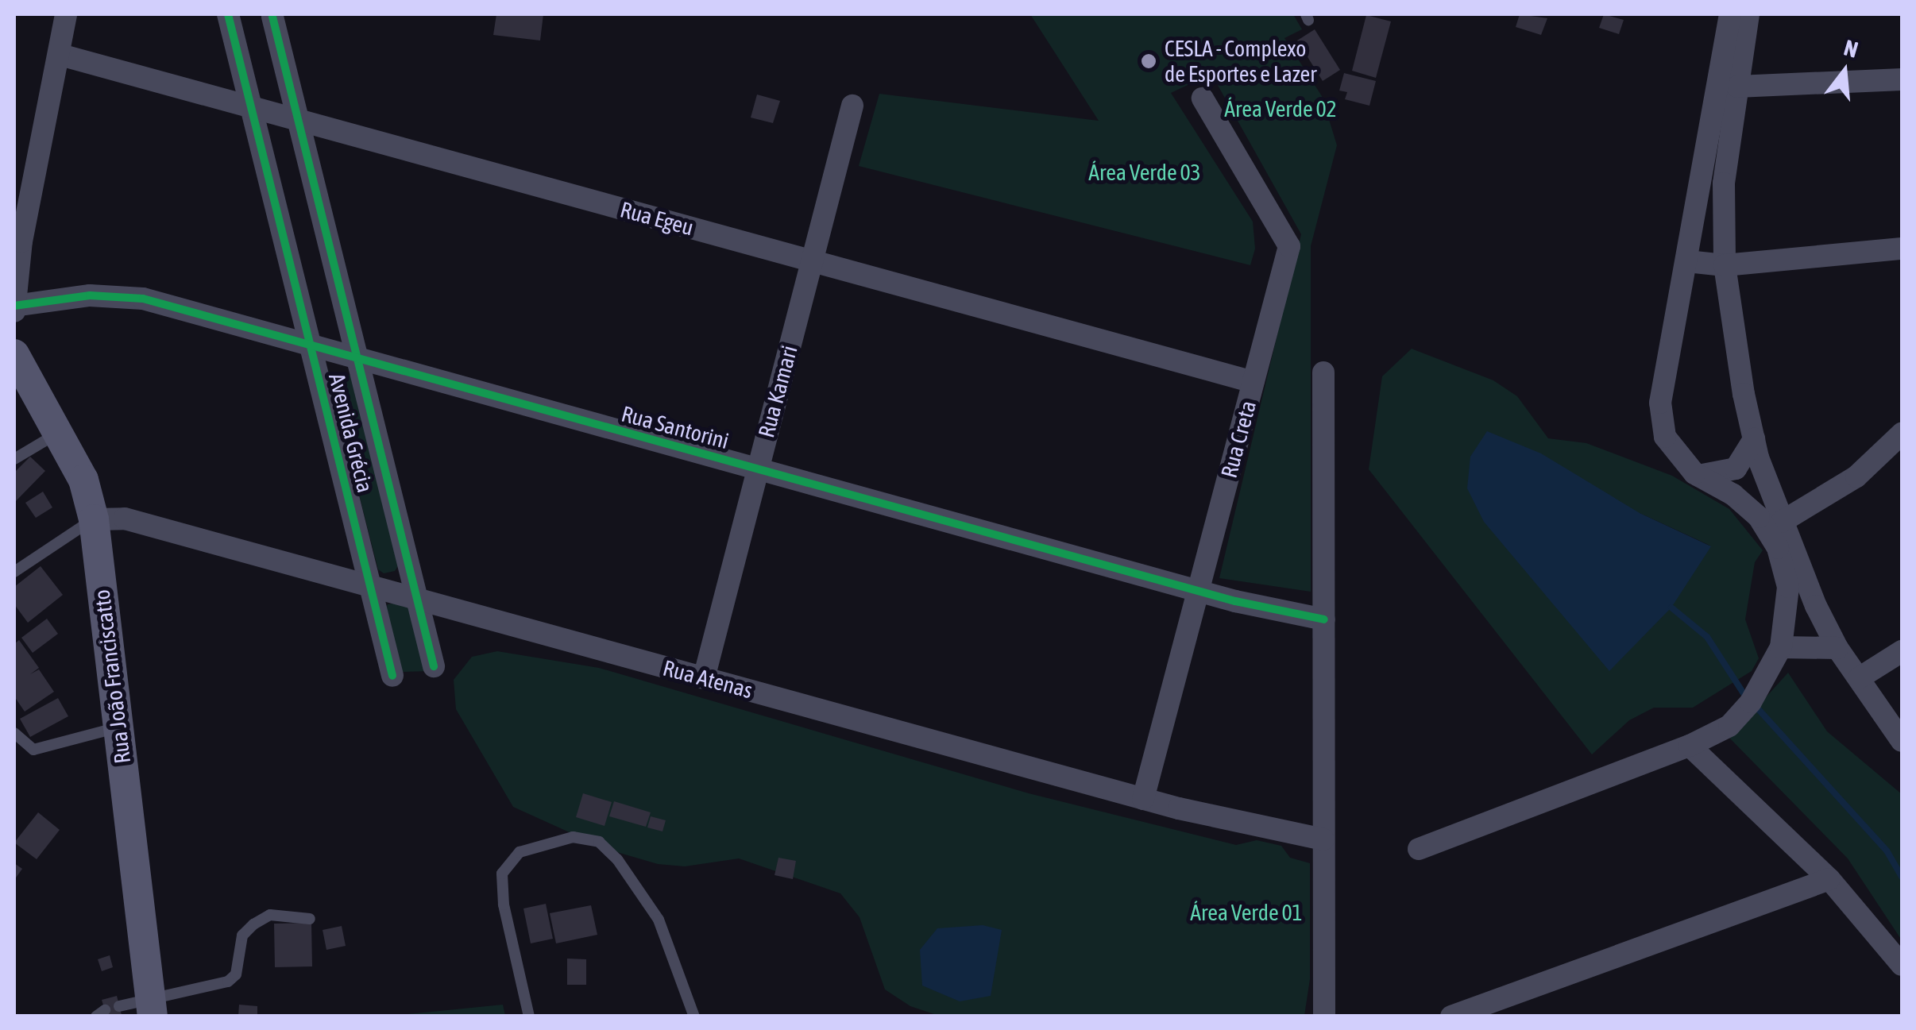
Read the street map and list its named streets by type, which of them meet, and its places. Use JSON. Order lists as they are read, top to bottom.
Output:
{
  "streets": {
    "street": [
      "Rua Egeu",
      "Rua Kamari",
      "Rua Santorini",
      "Avenida Grécia",
      "Rua Creta",
      "Rua João Franciscatto",
      "Rua Atenas"
    ]
  },
  "crossings": [
    ["Rua Egeu", "Rua Kamari"],
    ["Rua Egeu", "Avenida Grécia"],
    ["Rua Egeu", "Rua Creta"],
    ["Rua Kamari", "Rua Santorini"],
    ["Rua Kamari", "Rua Atenas"],
    ["Rua Santorini", "Avenida Grécia"],
    ["Rua Santorini", "Rua Creta"],
    ["Avenida Grécia", "Rua Atenas"],
    ["Rua Creta", "Rua Atenas"],
    ["Rua João Franciscatto", "Rua Atenas"]
  ],
  "parks": ["Área Verde 02", "Área Verde 03", "Área Verde 01"],
  "places": ["CESLA - Complexo de Esportes e Lazer"],
  "north": "top"
}
